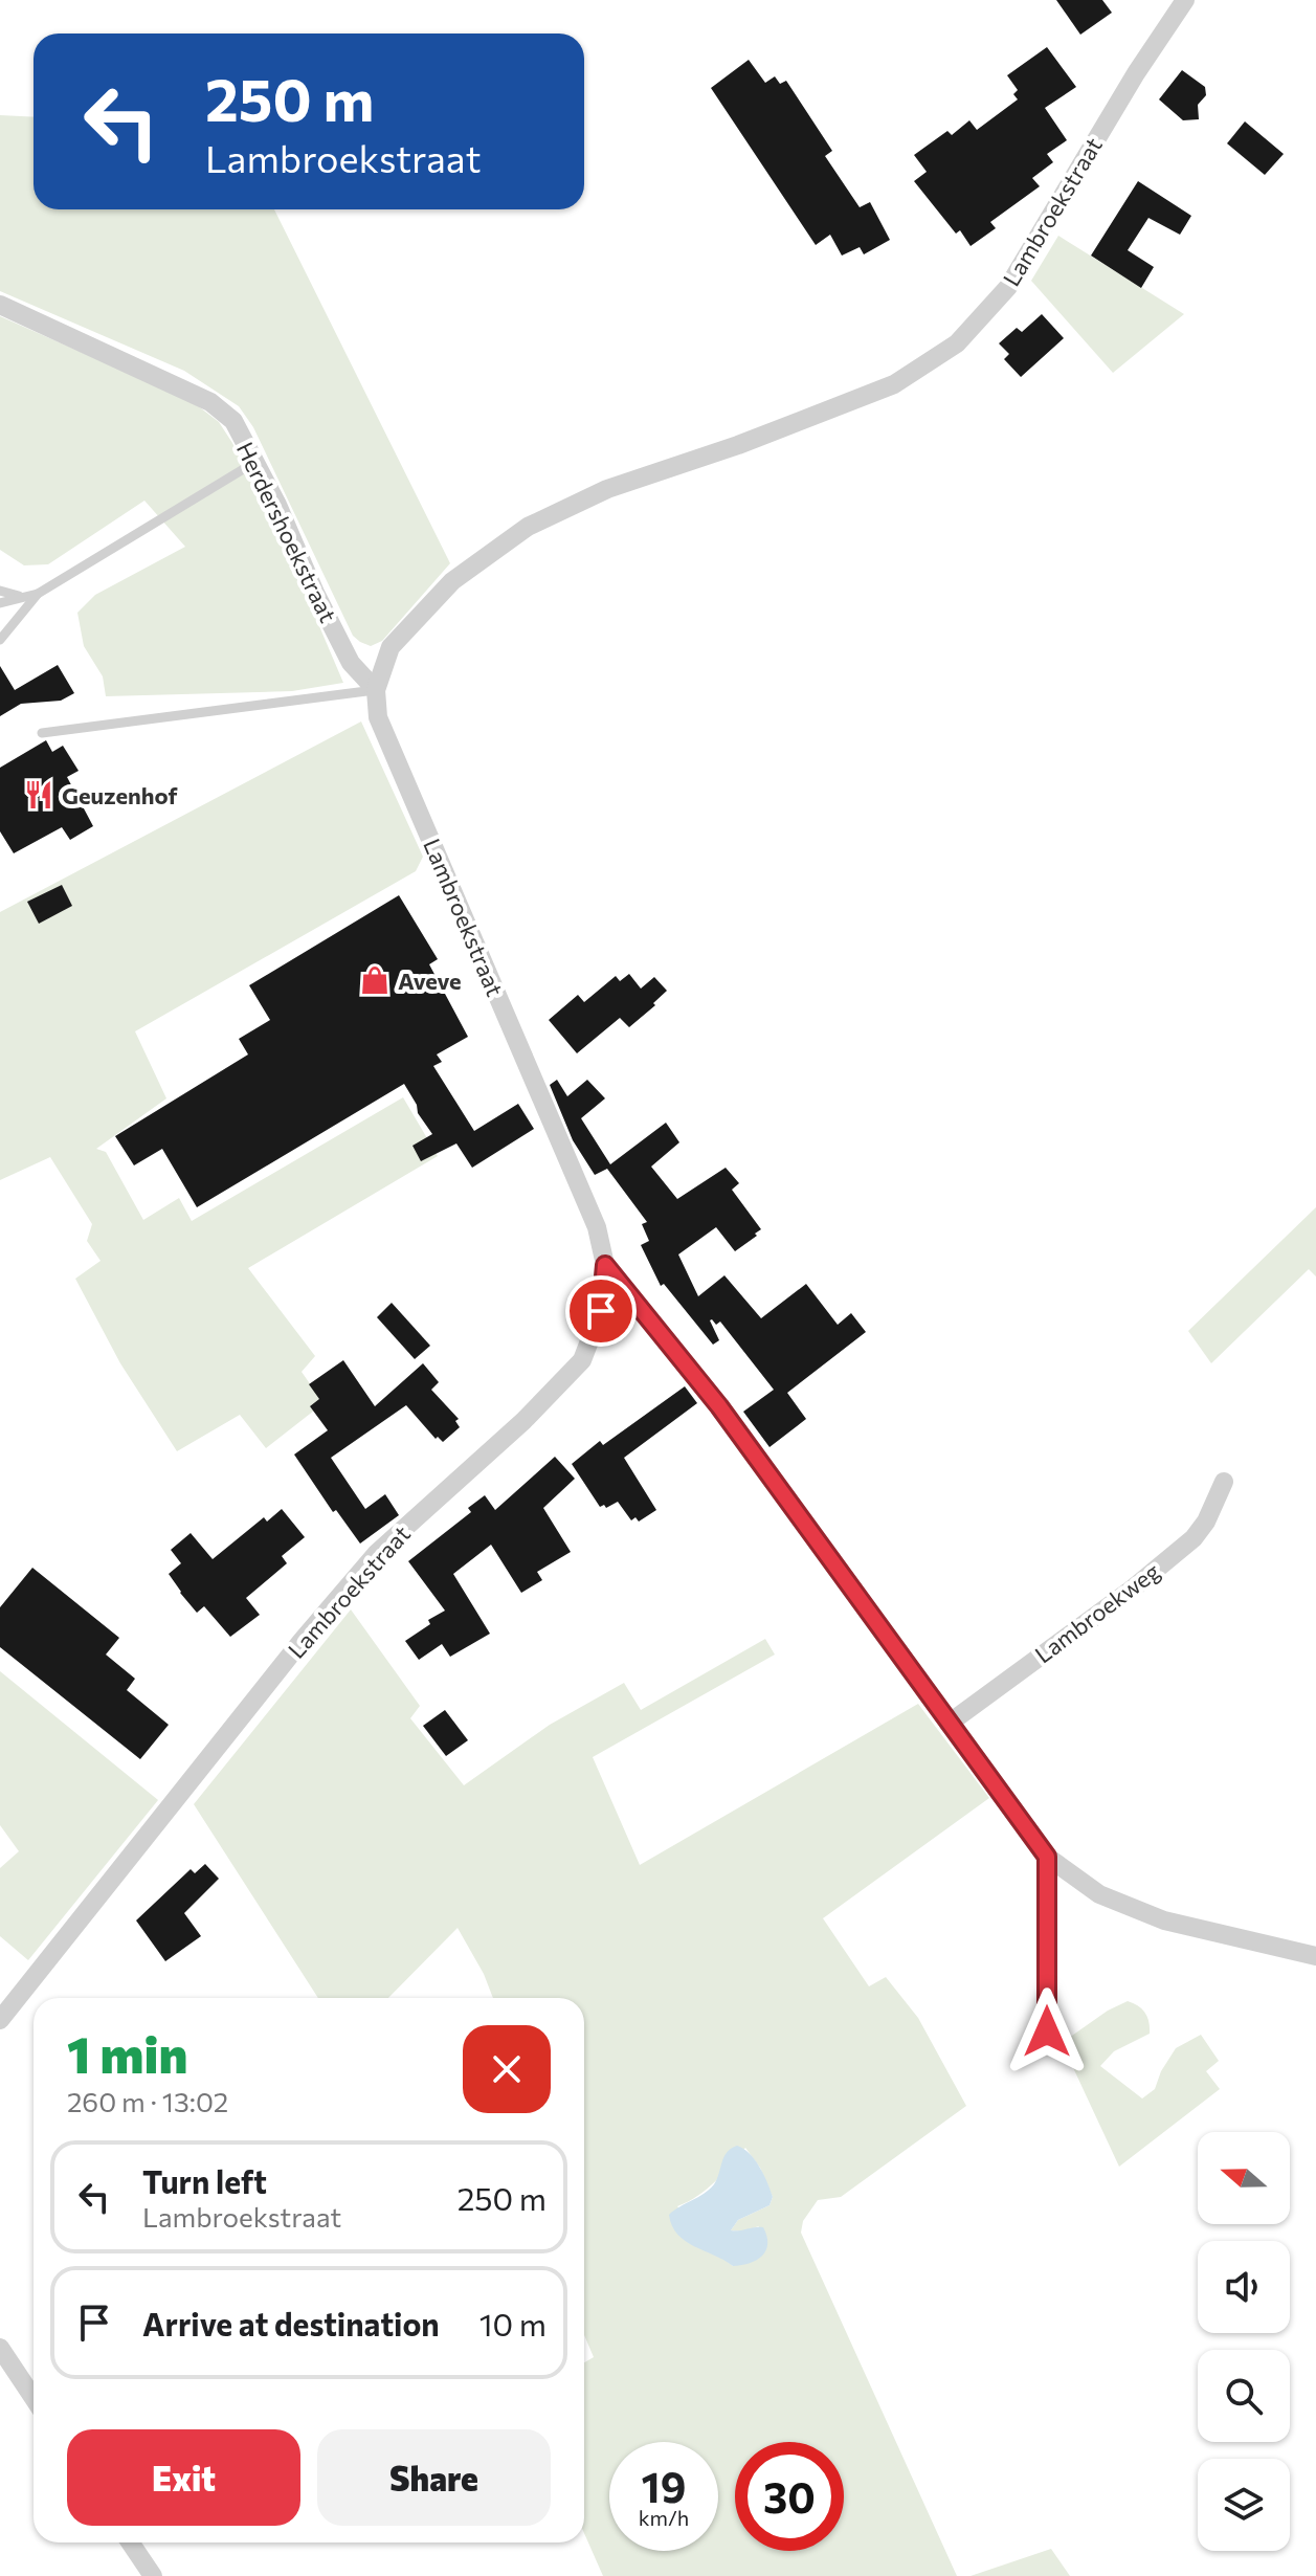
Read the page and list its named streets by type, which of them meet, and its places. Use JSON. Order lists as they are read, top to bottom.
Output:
{
  "streets": {
    "street": ["Lambroekstraat", "Herdershoekstraat", "Lambroekweg"]
  },
  "crossings": [
    ["Lambroekstraat", "Herdershoekstraat"]
  ],
  "places": {
    "restaurant": ["Geuzenhof"],
    "shop": ["Aveve"]
  },
  "north": "left",
  "page": {
    "turn": ["250 m", "Lambroekstraat"],
    "heading": ["1 min", "260 m · 13:02"],
    "list": [
      {
        "name": "Turn left",
        "note": "Lambroekstraat",
        "value": "250 m"
      },
      {
        "name": "Arrive at destination",
        "value": "10 m"
      }
    ],
    "buttons": ["Exit", "Share"],
    "speed": "19 km/h",
    "limit": "30"
  }
}
